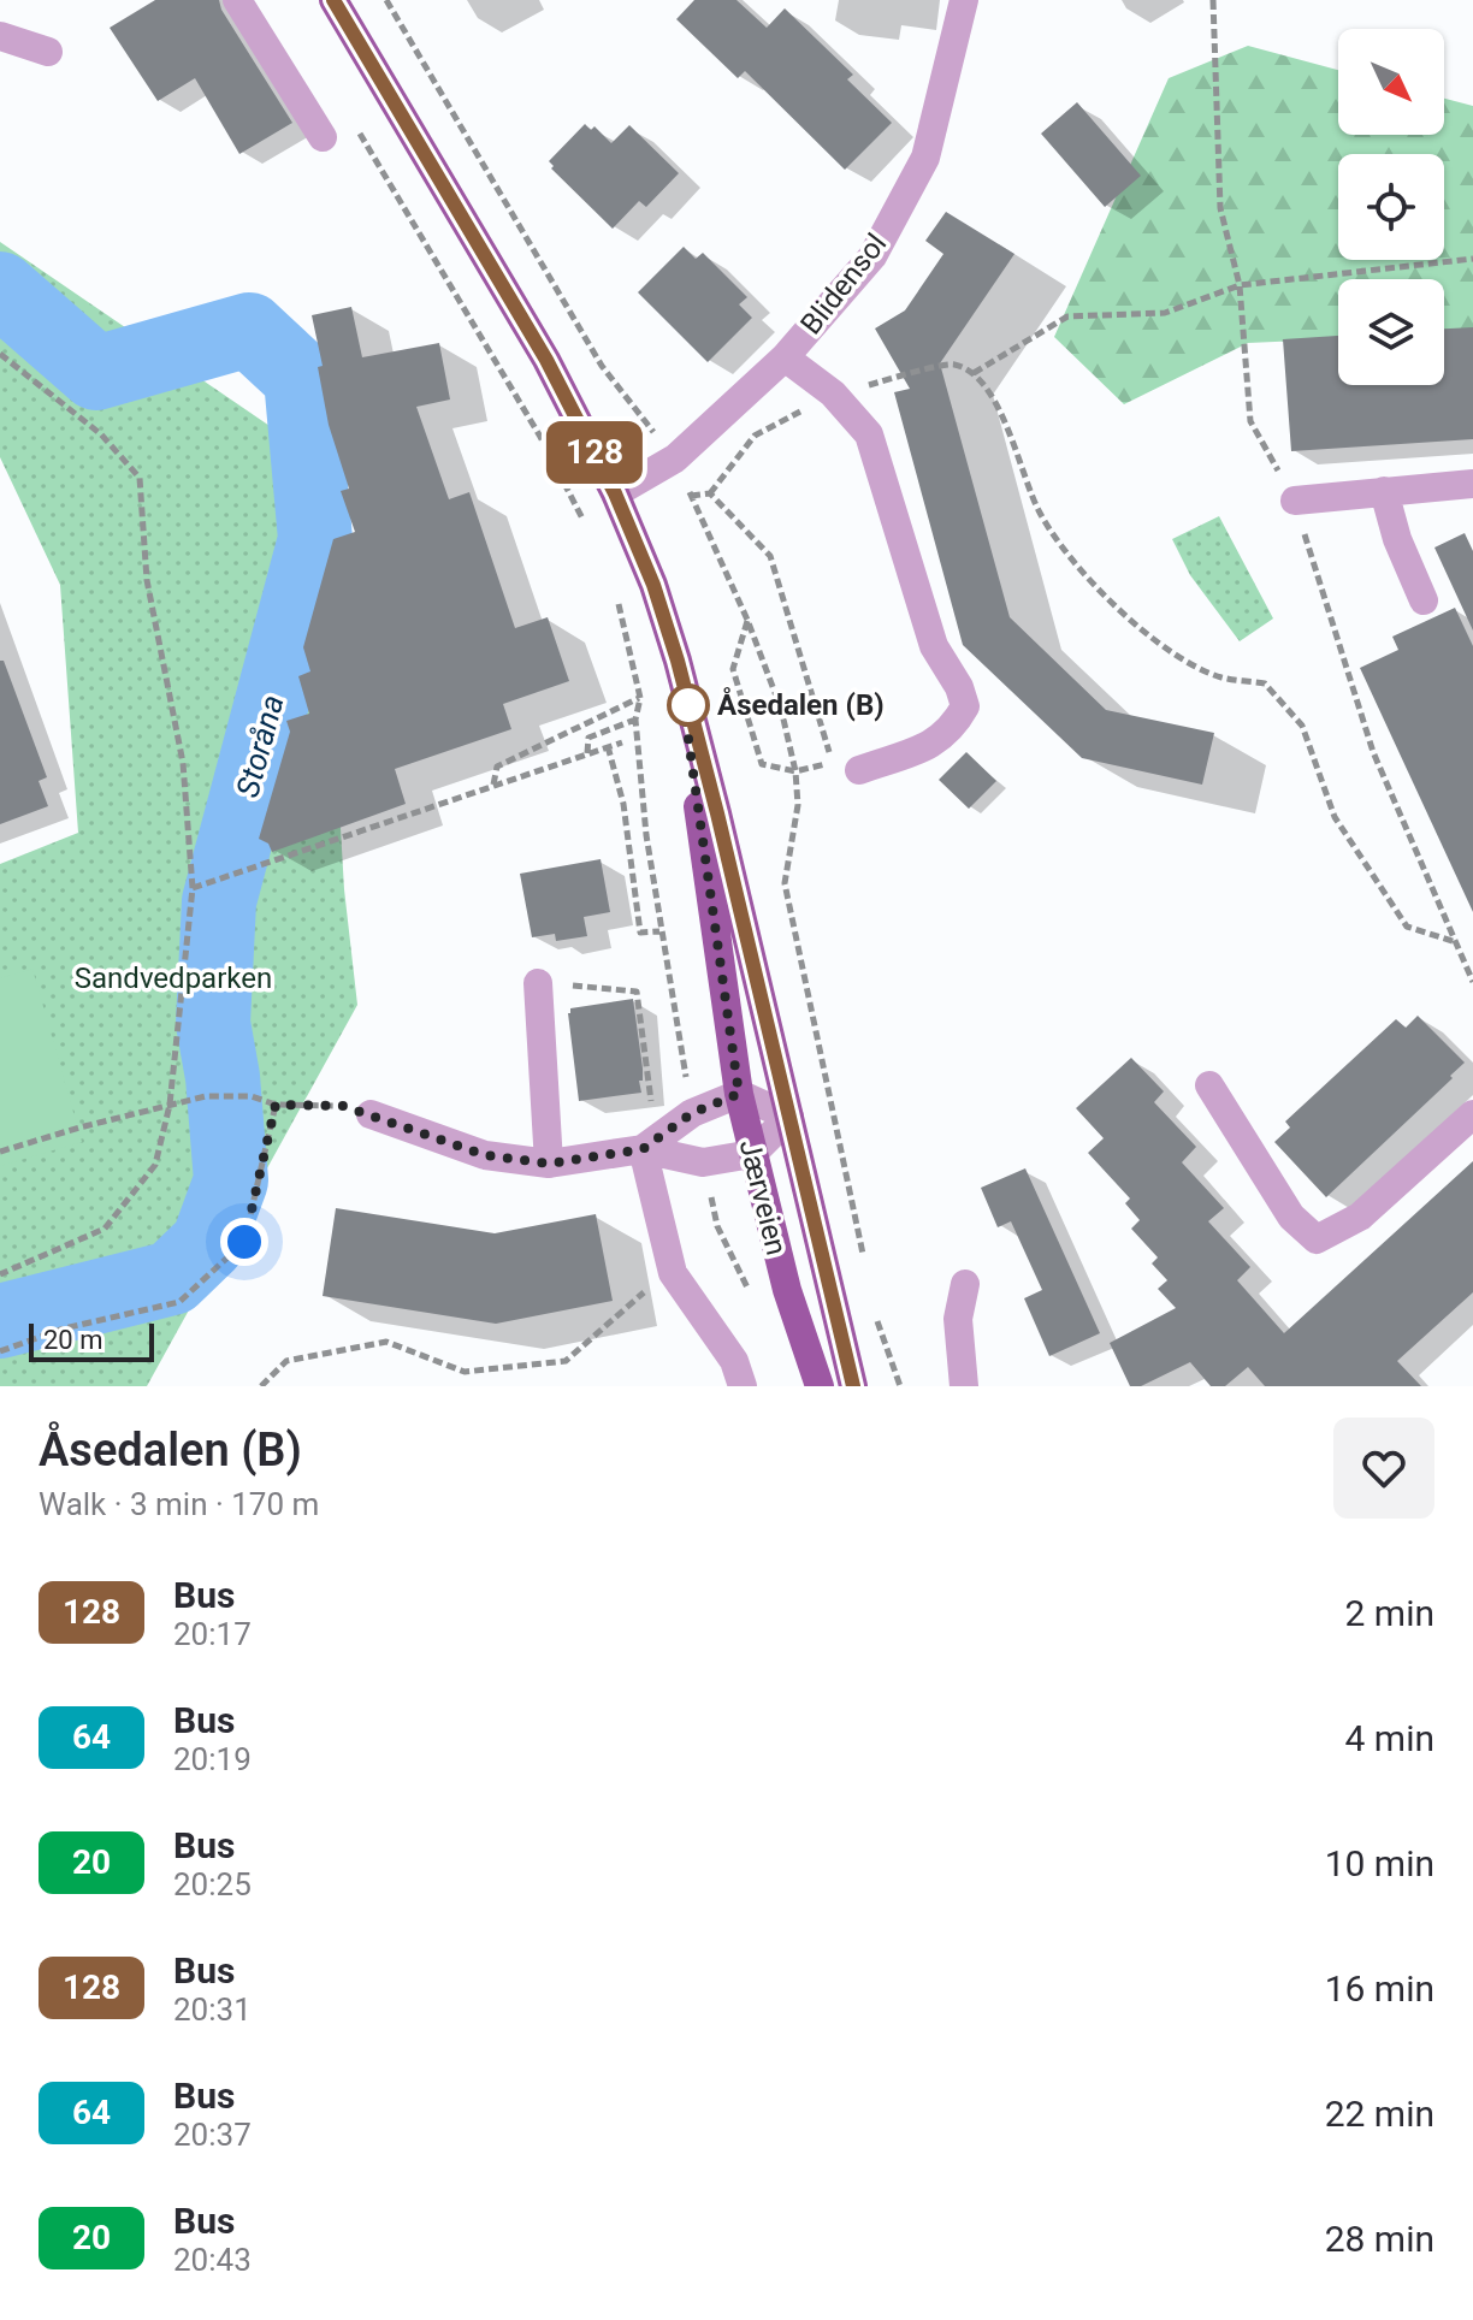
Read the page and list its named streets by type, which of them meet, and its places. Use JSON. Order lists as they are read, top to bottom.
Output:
{
  "streets": {
    "main road": ["Jærveien"],
    "street": ["Blidensol"]
  },
  "crossings": [
    ["Blidensol", "Jærveien"]
  ],
  "water": ["Storåna"],
  "parks": ["Sandvedparken"],
  "places": ["Åsedalen (B)"],
  "lines": ["bus line 128"],
  "scale_bar": "20 m",
  "north": "bottom right",
  "page": {
    "on_map": "128",
    "scale": "20 m",
    "heading": ["Åsedalen (B)", "Walk · 3 min · 170 m"],
    "list": [
      {
        "mark": "128",
        "name": "Bus",
        "note": "20:17",
        "value": "2 min"
      },
      {
        "mark": "64",
        "name": "Bus",
        "note": "20:19",
        "value": "4 min"
      },
      {
        "mark": "20",
        "name": "Bus",
        "note": "20:25",
        "value": "10 min"
      },
      {
        "mark": "128",
        "name": "Bus",
        "note": "20:31",
        "value": "16 min"
      },
      {
        "mark": "64",
        "name": "Bus",
        "note": "20:37",
        "value": "22 min"
      },
      {
        "mark": "20",
        "name": "Bus",
        "note": "20:43",
        "value": "28 min"
      }
    ]
  }
}
